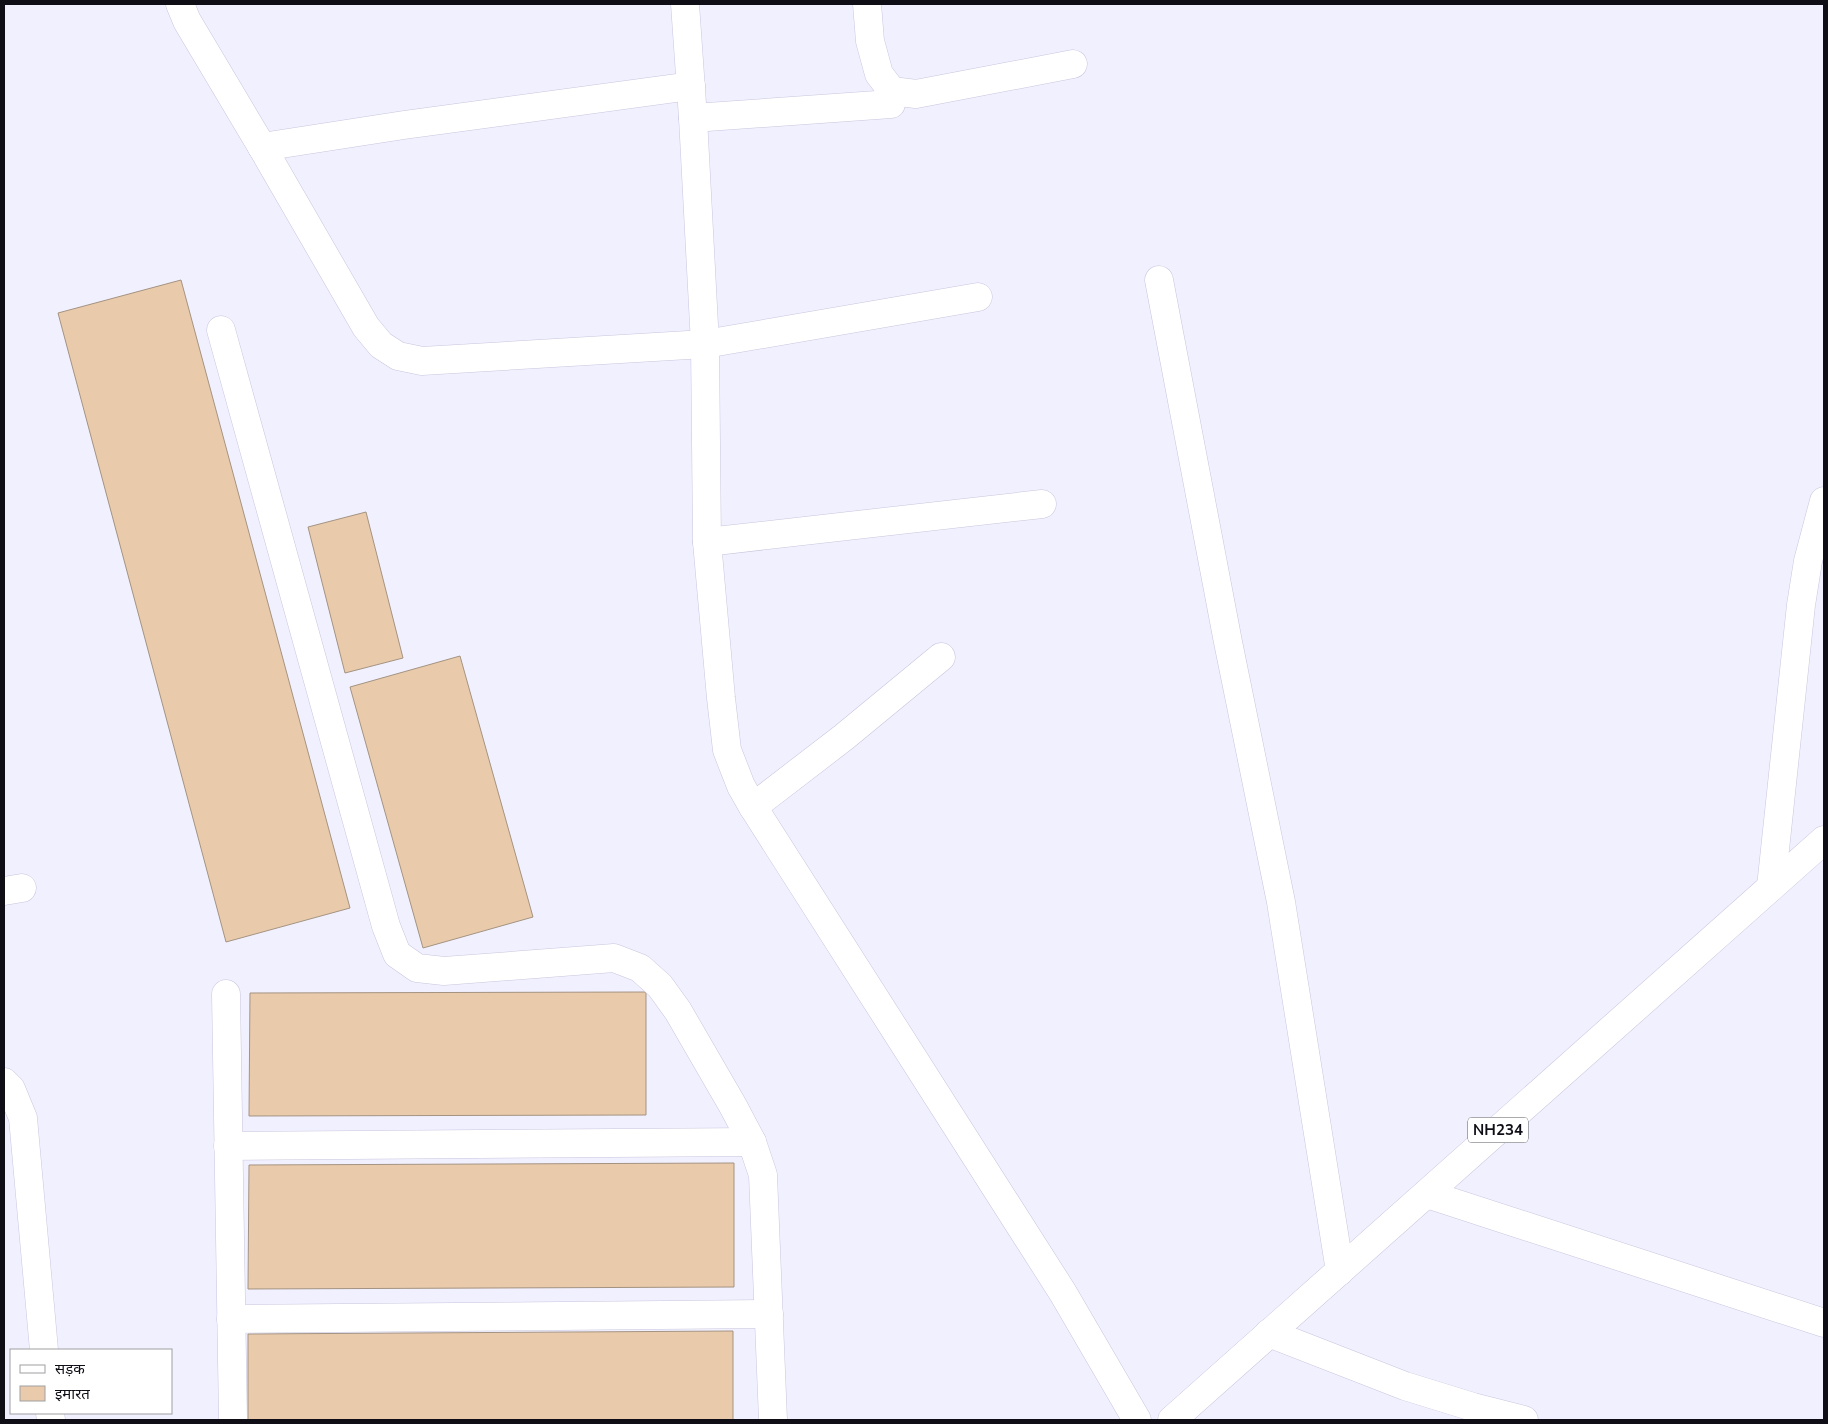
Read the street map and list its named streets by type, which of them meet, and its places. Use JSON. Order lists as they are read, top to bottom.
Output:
{
  "streets": {
    "main road": ["NH234"]
  },
  "legend": ["सड़क", "इमारत"]
}
